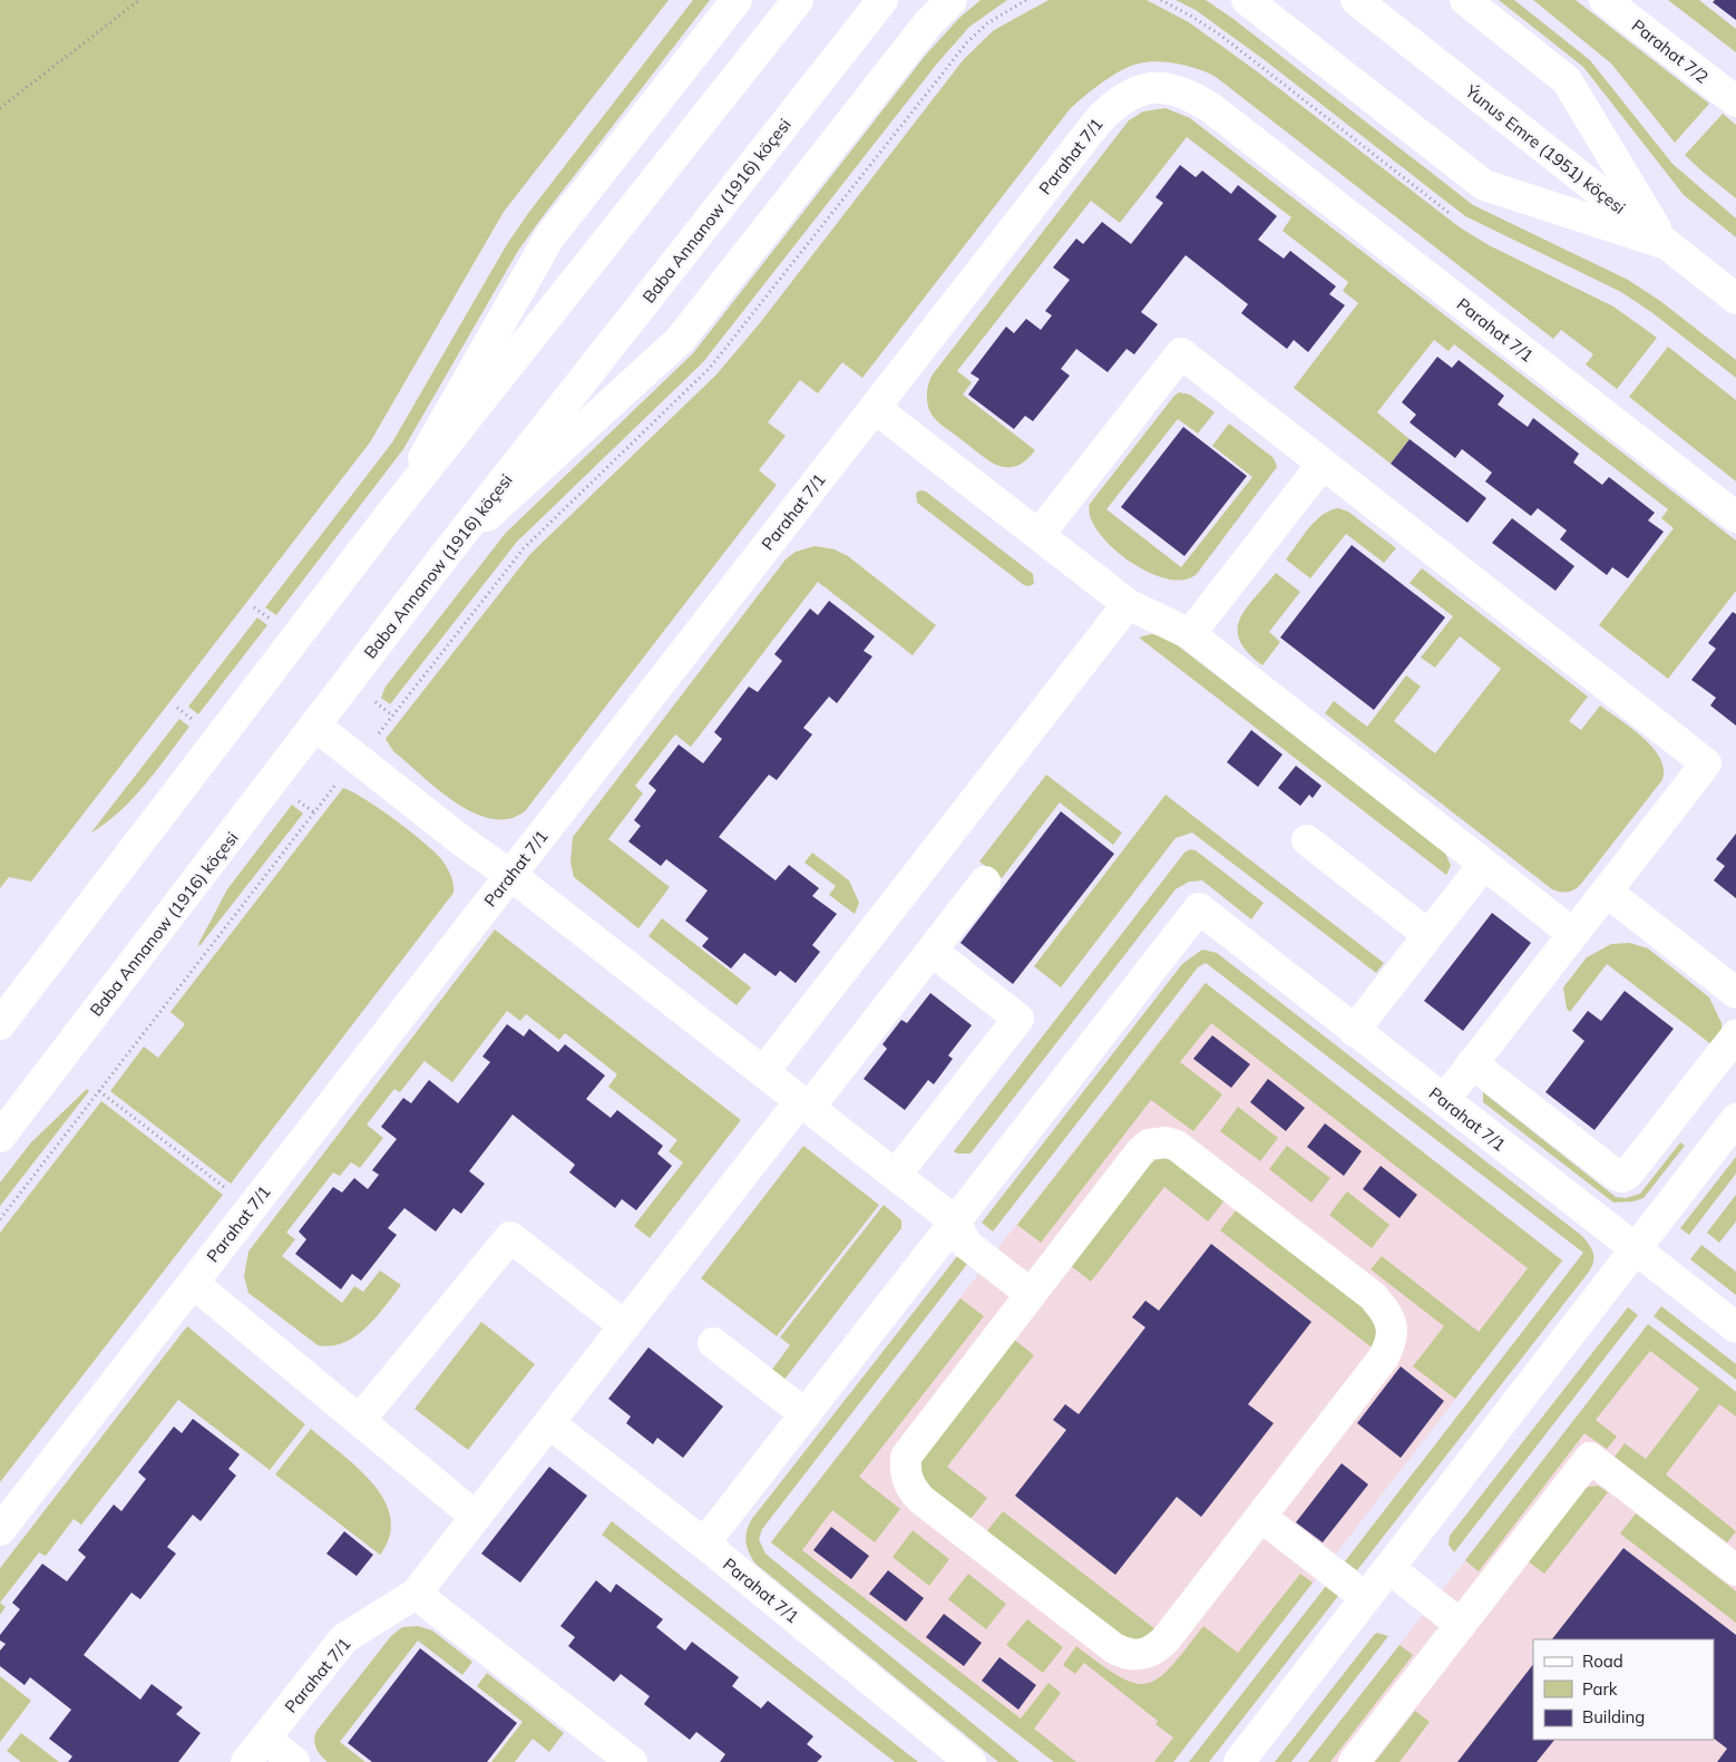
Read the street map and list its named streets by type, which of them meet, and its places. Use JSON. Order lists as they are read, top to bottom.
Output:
{
  "streets": {
    "street": [
      "Parahat 7/2",
      "Ýunus Emre (1951) köçesi",
      "Parahat 7/1",
      "Baba Annanow (1916) köçesi"
    ]
  },
  "legend": ["Road", "Park", "Building"]
}
